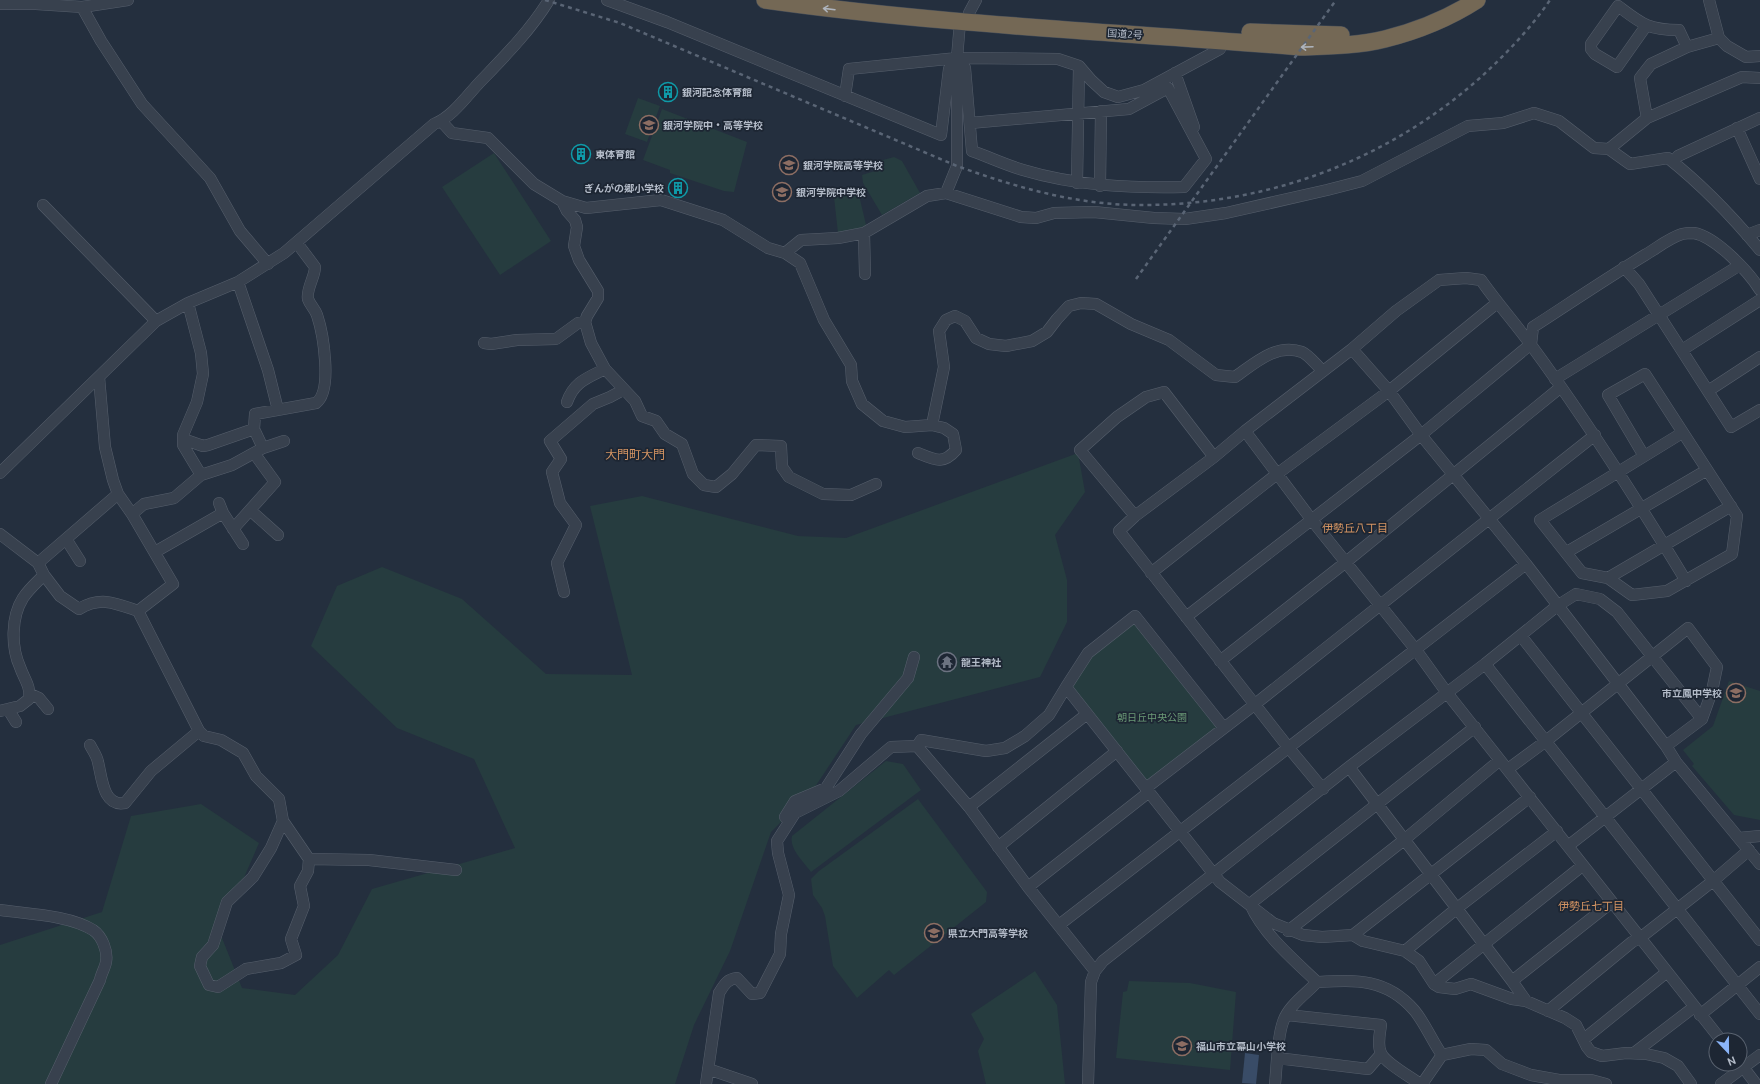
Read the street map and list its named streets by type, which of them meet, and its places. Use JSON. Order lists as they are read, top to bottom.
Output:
{
  "streets": {
    "highway": ["国道2号"]
  },
  "districts": ["大門町大門", "伊勢丘八丁目", "伊勢丘七丁目"],
  "parks": ["朝日丘中央公園"],
  "places": {
    "building": ["銀河記念体育館", "東体育館", "ぎんがの郷小学校"],
    "school or university": [
      "銀河学院中・高等学校",
      "銀河学院高等学校",
      "銀河学院中学校",
      "市立鳳中学校",
      "県立大門高等学校",
      "福山市立幕山小学校"
    ],
    "temple": ["龍王神社"]
  },
  "north": "bottom"
}
